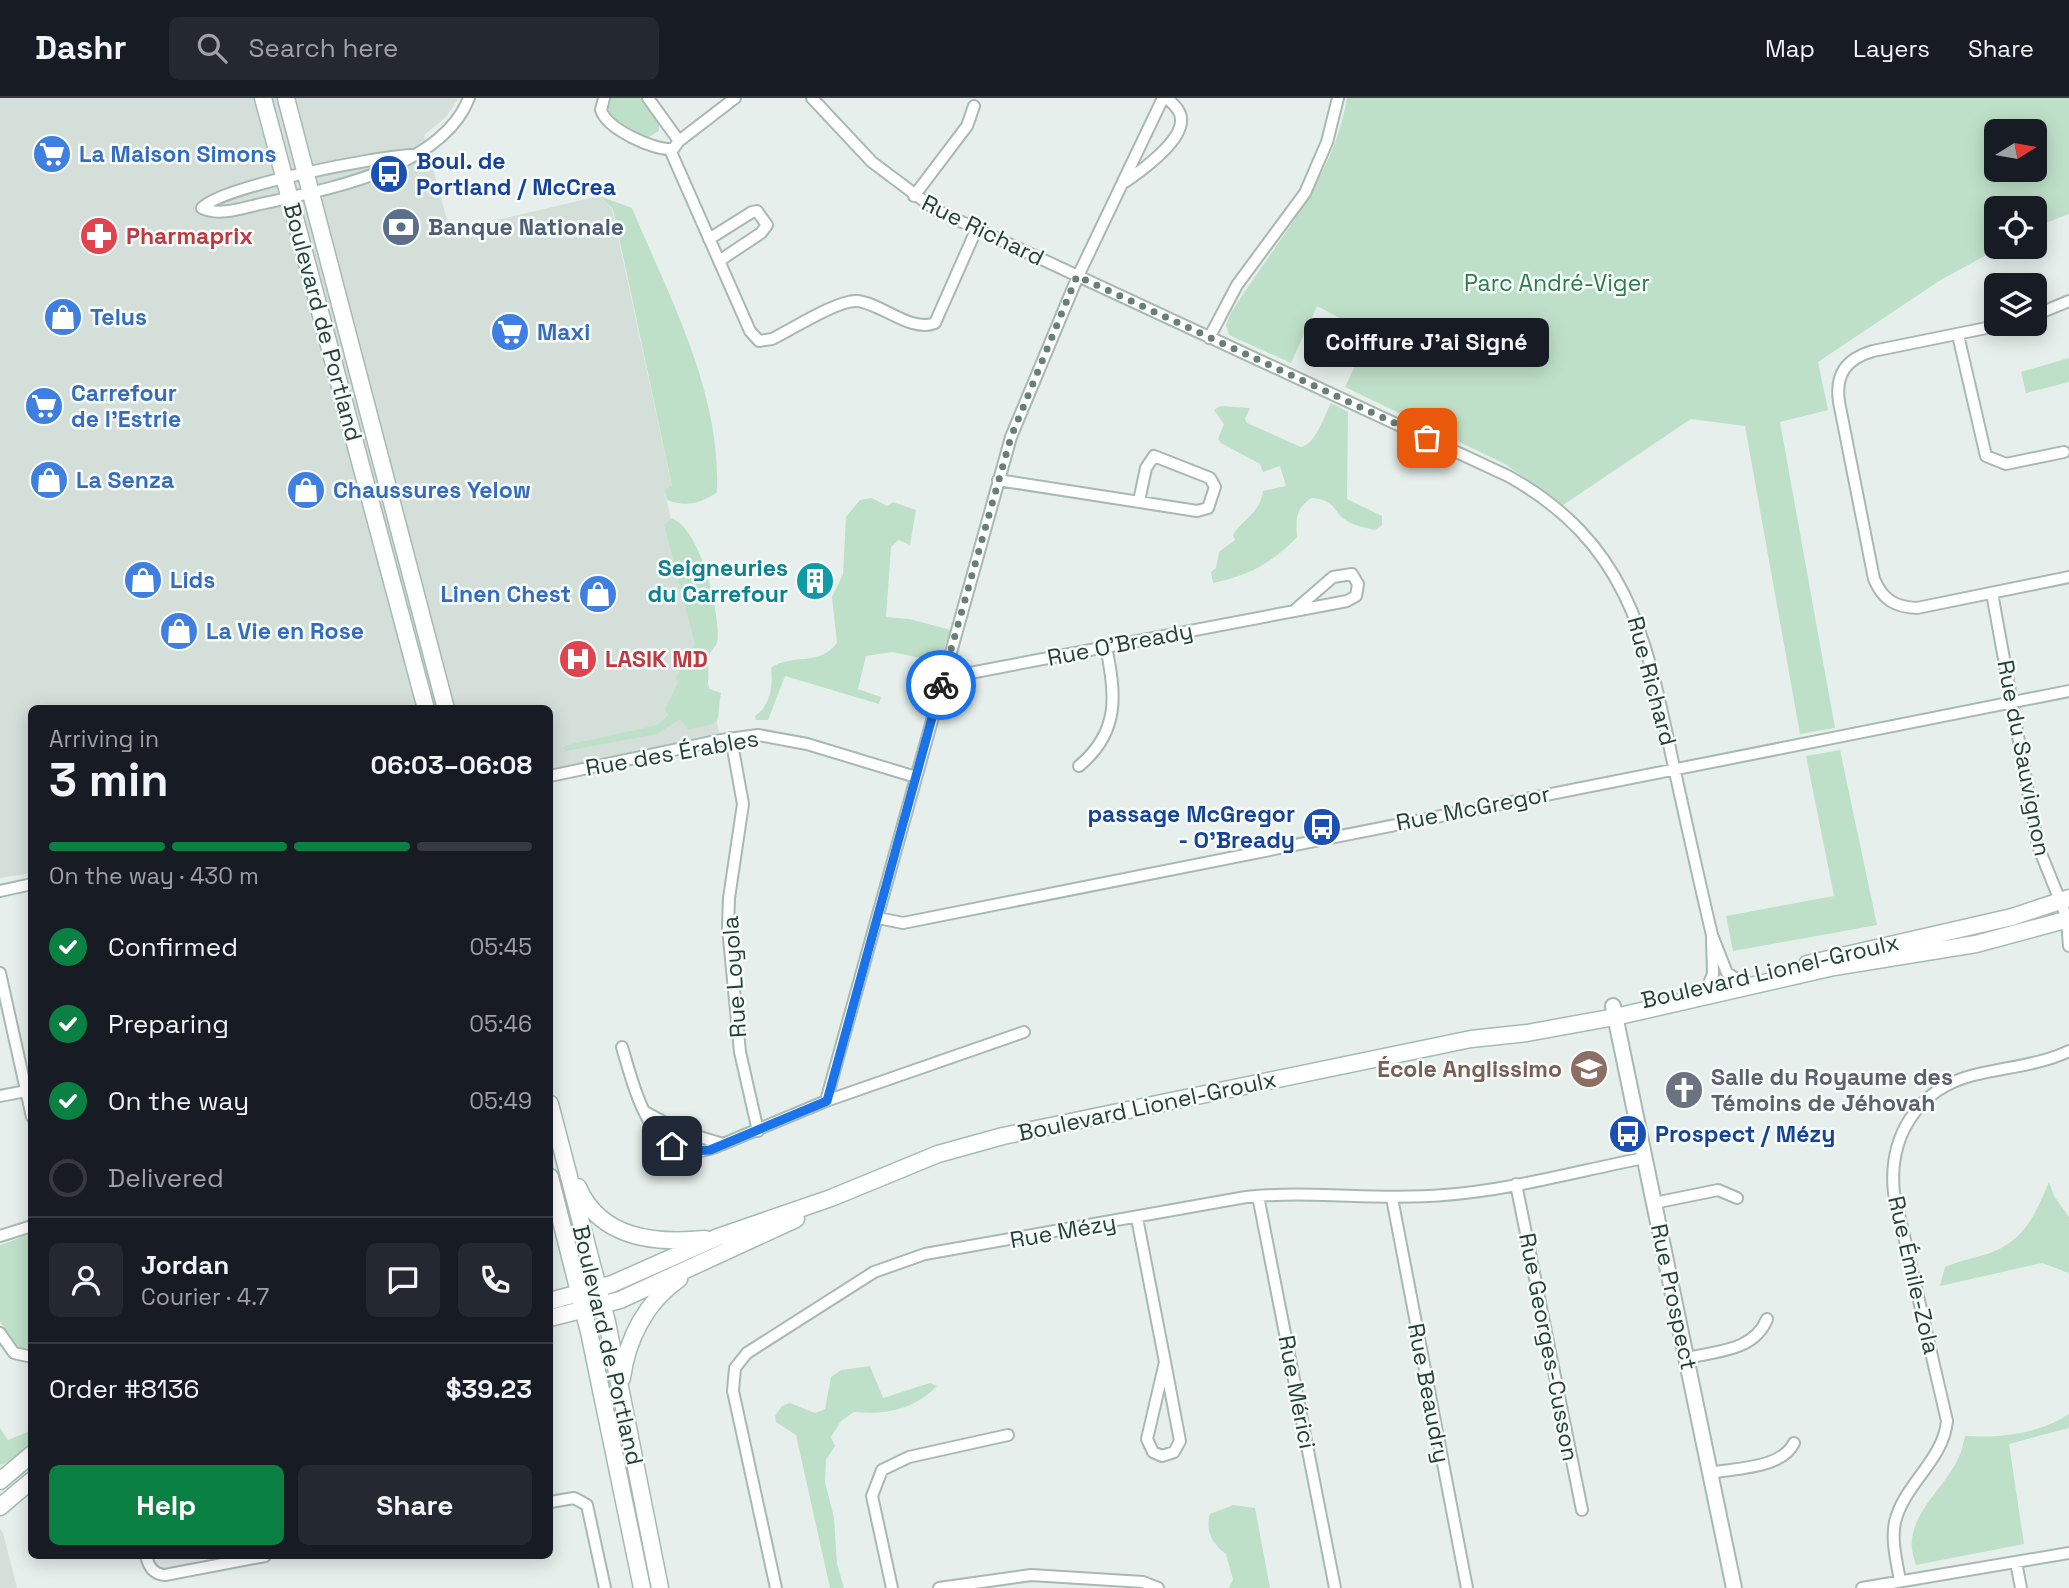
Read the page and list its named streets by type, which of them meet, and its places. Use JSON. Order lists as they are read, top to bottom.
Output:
{
  "streets": {
    "main road": ["Boulevard de Portland", "Boulevard Lionel-Groulx"],
    "street": [
      "Rue Richard",
      "Rue O'Bready",
      "Rue des Érables",
      "Rue du Sauvignon",
      "Rue McGregor",
      "Rue Loyola",
      "Rue Mézy",
      "Rue Émile-Zola",
      "Rue Prospect",
      "Rue Georges-Cusson",
      "Rue Mérici",
      "Rue Beaudry"
    ]
  },
  "crossings": [
    ["Rue Richard", "Rue McGregor"],
    ["Rue Richard", "Boulevard Lionel-Groulx"],
    ["Boulevard de Portland", "Boulevard Lionel-Groulx"],
    ["Rue des Érables", "Rue Loyola"],
    ["Rue du Sauvignon", "Rue McGregor"],
    ["Rue du Sauvignon", "Boulevard Lionel-Groulx"],
    ["Boulevard Lionel-Groulx", "Rue Prospect"],
    ["Rue Mézy", "Rue Prospect"],
    ["Rue Mézy", "Rue Georges-Cusson"],
    ["Rue Mézy", "Rue Mérici"],
    ["Rue Mézy", "Rue Beaudry"]
  ],
  "parks": ["Parc André-Viger"],
  "places": {
    "supermarket": ["La Maison Simons", "Maxi", "Carrefour de l'Estrie"],
    "bus stop": ["Boul. de Portland / McCrea", "passage McGregor - O'Bready", "Prospect / Mézy"],
    "bank": ["Banque Nationale"],
    "pharmacy": ["Pharmaprix"],
    "shop": [
      "Telus",
      "La Senza",
      "Chaussures Yelow",
      "Lids",
      "Linen Chest",
      "La Vie en Rose"
    ],
    "other": ["Coiffure J’ai Signé"],
    "building": ["Seigneuries du Carrefour"],
    "hospital": ["LASIK MD"],
    "school or university": ["École Anglissimo"],
    "church": ["Salle du Royaume des Témoins de Jéhovah"]
  },
  "north": "right",
  "page": {
    "header": "Dashr",
    "search": "Search here",
    "nav": ["Map", "Layers", "Share"],
    "bubble": "Coiffure J’ai Signé",
    "heading": ["3 min", "Arriving in", "06:03–06:08"],
    "panel": [
      "Jordan",
      "Courier · 4.7",
      "Order #8136",
      "$39.23"
    ],
    "bar": "On the way · 430 m",
    "list": [
      ["Confirmed", "05:45"],
      ["Preparing", "05:46"],
      ["On the way", "05:49"],
      "Delivered"
    ],
    "buttons": ["Help", "Share"]
  }
}
